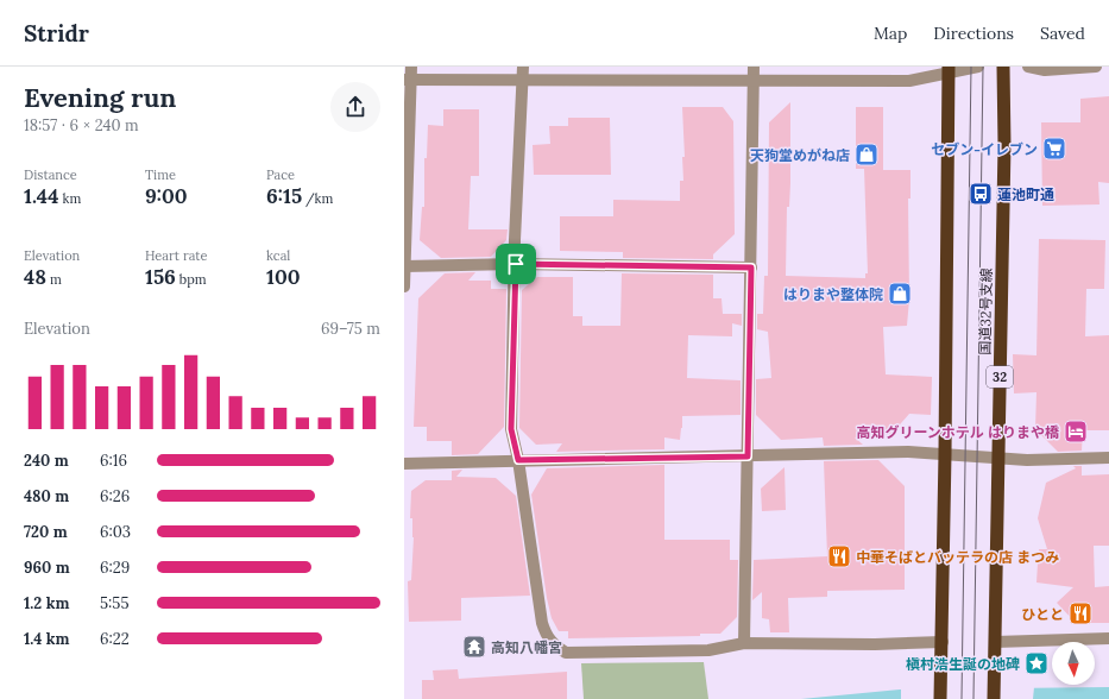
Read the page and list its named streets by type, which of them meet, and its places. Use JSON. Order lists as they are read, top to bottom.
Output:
{
  "streets": {
    "highway": ["国道32号支線", "32"]
  },
  "places": {
    "supermarket": ["セブン-イレブン"],
    "shop": ["天狗堂めがね店", "はりまや整体院"],
    "bus stop": ["蓮池町通"],
    "hotel": ["高知グリーンホテル はりまや橋"],
    "restaurant": ["中華そばとバッテラの店 まつみ", "ひとと"],
    "temple": ["高知八幡宮"],
    "place": ["槇村浩生誕の地碑"]
  },
  "north": "bottom",
  "page": {
    "header": "Stridr",
    "nav": ["Map", "Directions", "Saved"],
    "heading": ["Evening run", "18:57 · 6 × 240 m"],
    "stats": [
      ["Distance", "1.44 km"],
      ["Time", "9:00"],
      ["Pace", "6:15 /km"],
      ["Elevation", "48 m"],
      ["Heart rate", "156 bpm"],
      ["kcal", "100"]
    ],
    "chart": ["Elevation", "69–75 m"],
    "list": [
      {
        "name": "240 m",
        "note": "6:16"
      },
      {
        "name": "480 m",
        "note": "6:26"
      },
      {
        "name": "720 m",
        "note": "6:03"
      },
      {
        "name": "960 m",
        "note": "6:29"
      },
      {
        "name": "1.2 km",
        "note": "5:55"
      },
      {
        "name": "1.4 km",
        "note": "6:22"
      }
    ]
  }
}
